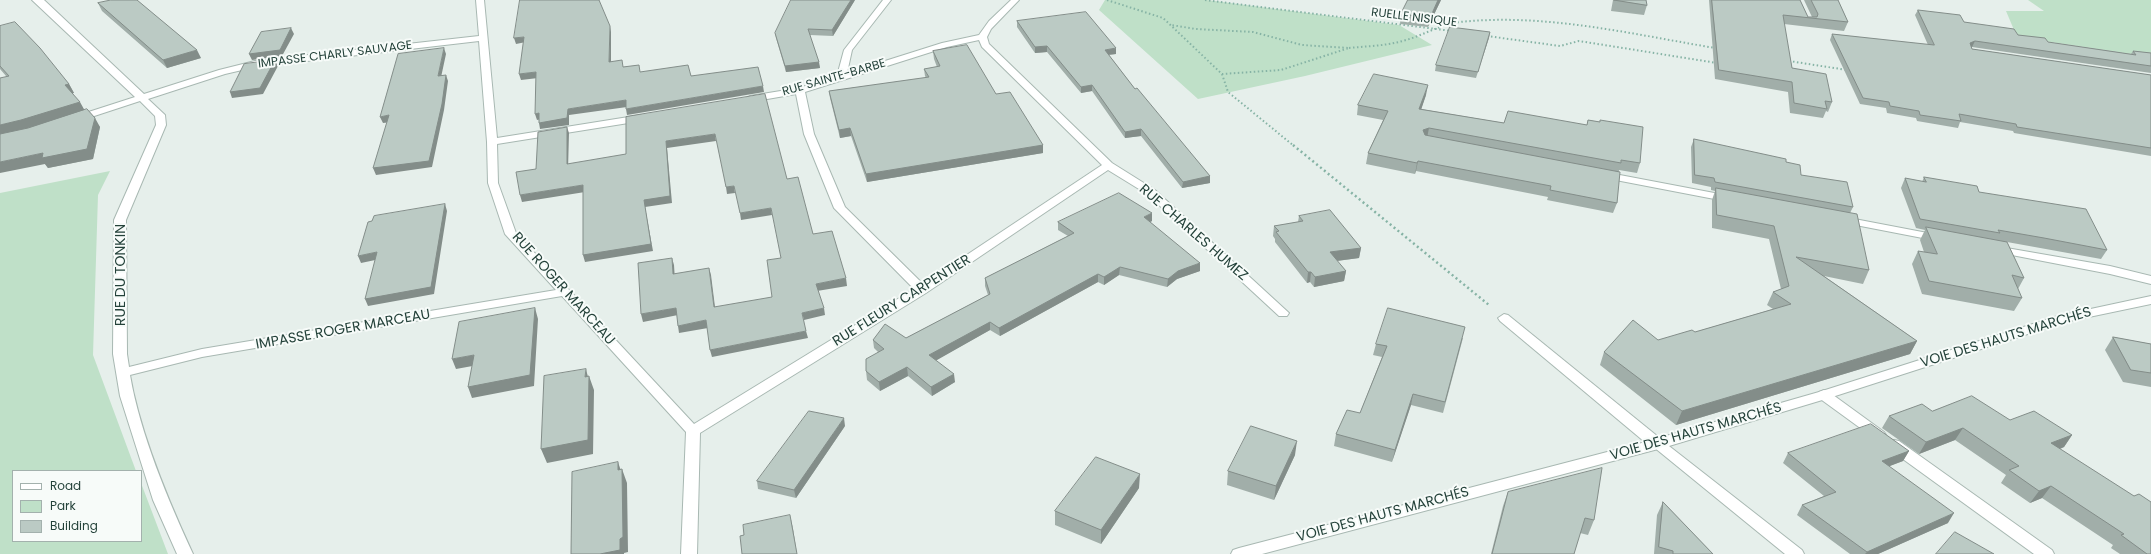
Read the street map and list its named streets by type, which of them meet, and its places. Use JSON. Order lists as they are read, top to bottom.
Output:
{
  "streets": {
    "street": [
      "IMPASSE CHARLY SAUVAGE",
      "RUE SAINTE-BARBE",
      "RUE CHARLES HUMEZ",
      "RUE DU TONKIN",
      "RUE ROGER MARCEAU",
      "RUE FLEURY CARPENTIER",
      "IMPASSE ROGER MARCEAU",
      "VOIE DES HAUTS MARCHÉS"
    ],
    "path": ["RUELLE NISIQUE"]
  },
  "crossings": [
    ["IMPASSE CHARLY SAUVAGE", "RUE DU TONKIN"],
    ["IMPASSE CHARLY SAUVAGE", "RUE ROGER MARCEAU"],
    ["RUE SAINTE-BARBE", "RUE CHARLES HUMEZ"],
    ["RUE CHARLES HUMEZ", "RUE FLEURY CARPENTIER"],
    ["RUE DU TONKIN", "IMPASSE ROGER MARCEAU"],
    ["RUE ROGER MARCEAU", "RUE FLEURY CARPENTIER"],
    ["RUE ROGER MARCEAU", "IMPASSE ROGER MARCEAU"]
  ],
  "legend": ["Road", "Park", "Building"]
}
